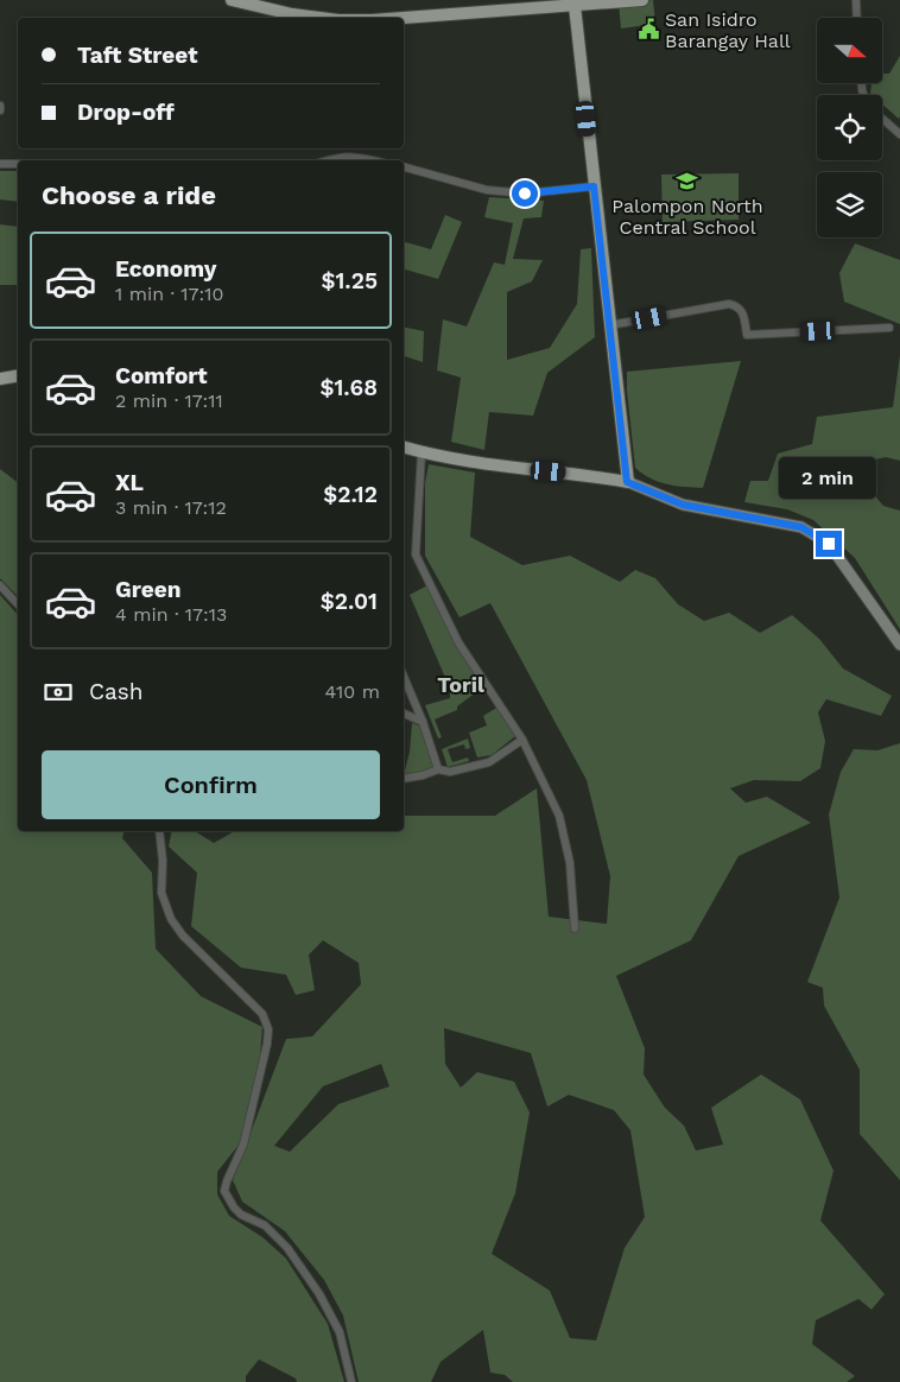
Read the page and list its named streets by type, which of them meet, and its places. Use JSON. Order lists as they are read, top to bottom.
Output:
{
  "districts": ["Toril"],
  "places": {
    "public building": ["San Isidro Barangay Hall"],
    "school or university": ["Palompon North Central School"]
  },
  "north": "right",
  "page": {
    "banner": ["Taft Street", "Drop-off"],
    "heading": "Choose a ride",
    "list": [
      {
        "name": "Economy",
        "note": "1 min · 17:10",
        "value": "$1.25"
      },
      {
        "name": "Comfort",
        "note": "2 min · 17:11",
        "value": "$1.68"
      },
      {
        "name": "XL",
        "note": "3 min · 17:12",
        "value": "$2.12"
      },
      {
        "name": "Green",
        "note": "4 min · 17:13",
        "value": "$2.01"
      }
    ],
    "bubble": "2 min",
    "pay": ["Cash", "410 m"],
    "buttons": "Confirm"
  }
}
